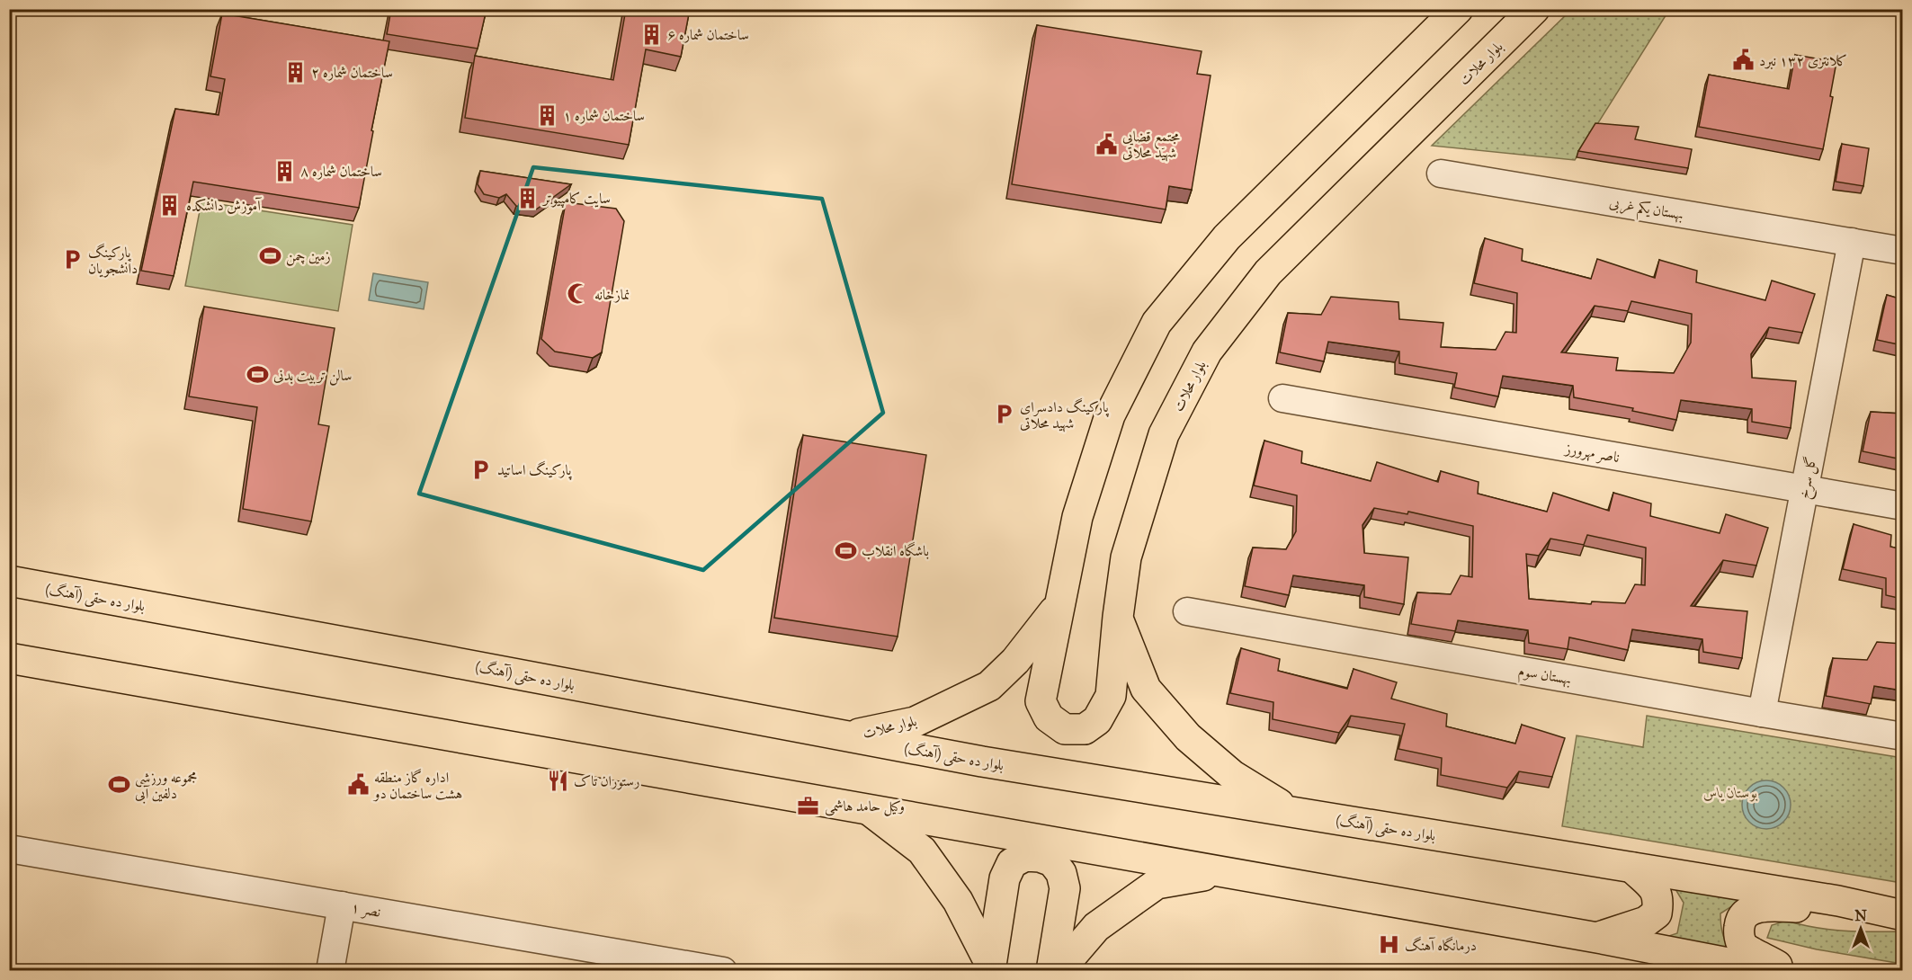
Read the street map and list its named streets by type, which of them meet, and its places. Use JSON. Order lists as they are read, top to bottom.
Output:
{
  "streets": {
    "main road": ["بلوار محلات", "بلوار ده حقی (آهنگ)"],
    "street": [
      "بهستان یکم غربی",
      "ناصر مهرورز",
      "گل سرخ",
      "بهستان سوم",
      "نصر ۱"
    ]
  },
  "crossings": [
    ["بلوار محلات", "بلوار ده حقی (آهنگ)"],
    ["بهستان یکم غربی", "گل سرخ"],
    ["ناصر مهرورز", "گل سرخ"],
    ["گل سرخ", "بهستان سوم"]
  ],
  "parks": ["بوستان یاس"],
  "places": {
    "building": [
      "ساختمان شماره ۶",
      "ساختمان شماره ۲",
      "ساختمان شماره ۱",
      "ساختمان شماره ۸",
      "سایت کامپیوتر",
      "آموزش دانشکده"
    ],
    "public building": ["کلانتری ۱۳۲ نبرد", "مجتمع قضایی شهید محلاتی", "اداره گاز منطقه هشت ساختمان دو"],
    "sports": [
      "زمین چمن",
      "سالن تربیت بدنی",
      "باشگاه انقلاب",
      "مجموعه ورزشی دلفین آبی"
    ],
    "parking": ["پارکینگ دانشجویان", "پارکینگ دادسرای شهید محلاتی", "پارکینگ اساتید"],
    "mosque": ["نمازخانه"],
    "restaurant": ["رستوران تاک"],
    "office": ["وکیل حامد هاشمی"],
    "hospital": ["درمانگاه آهنگ"]
  },
  "north": "top"
}
